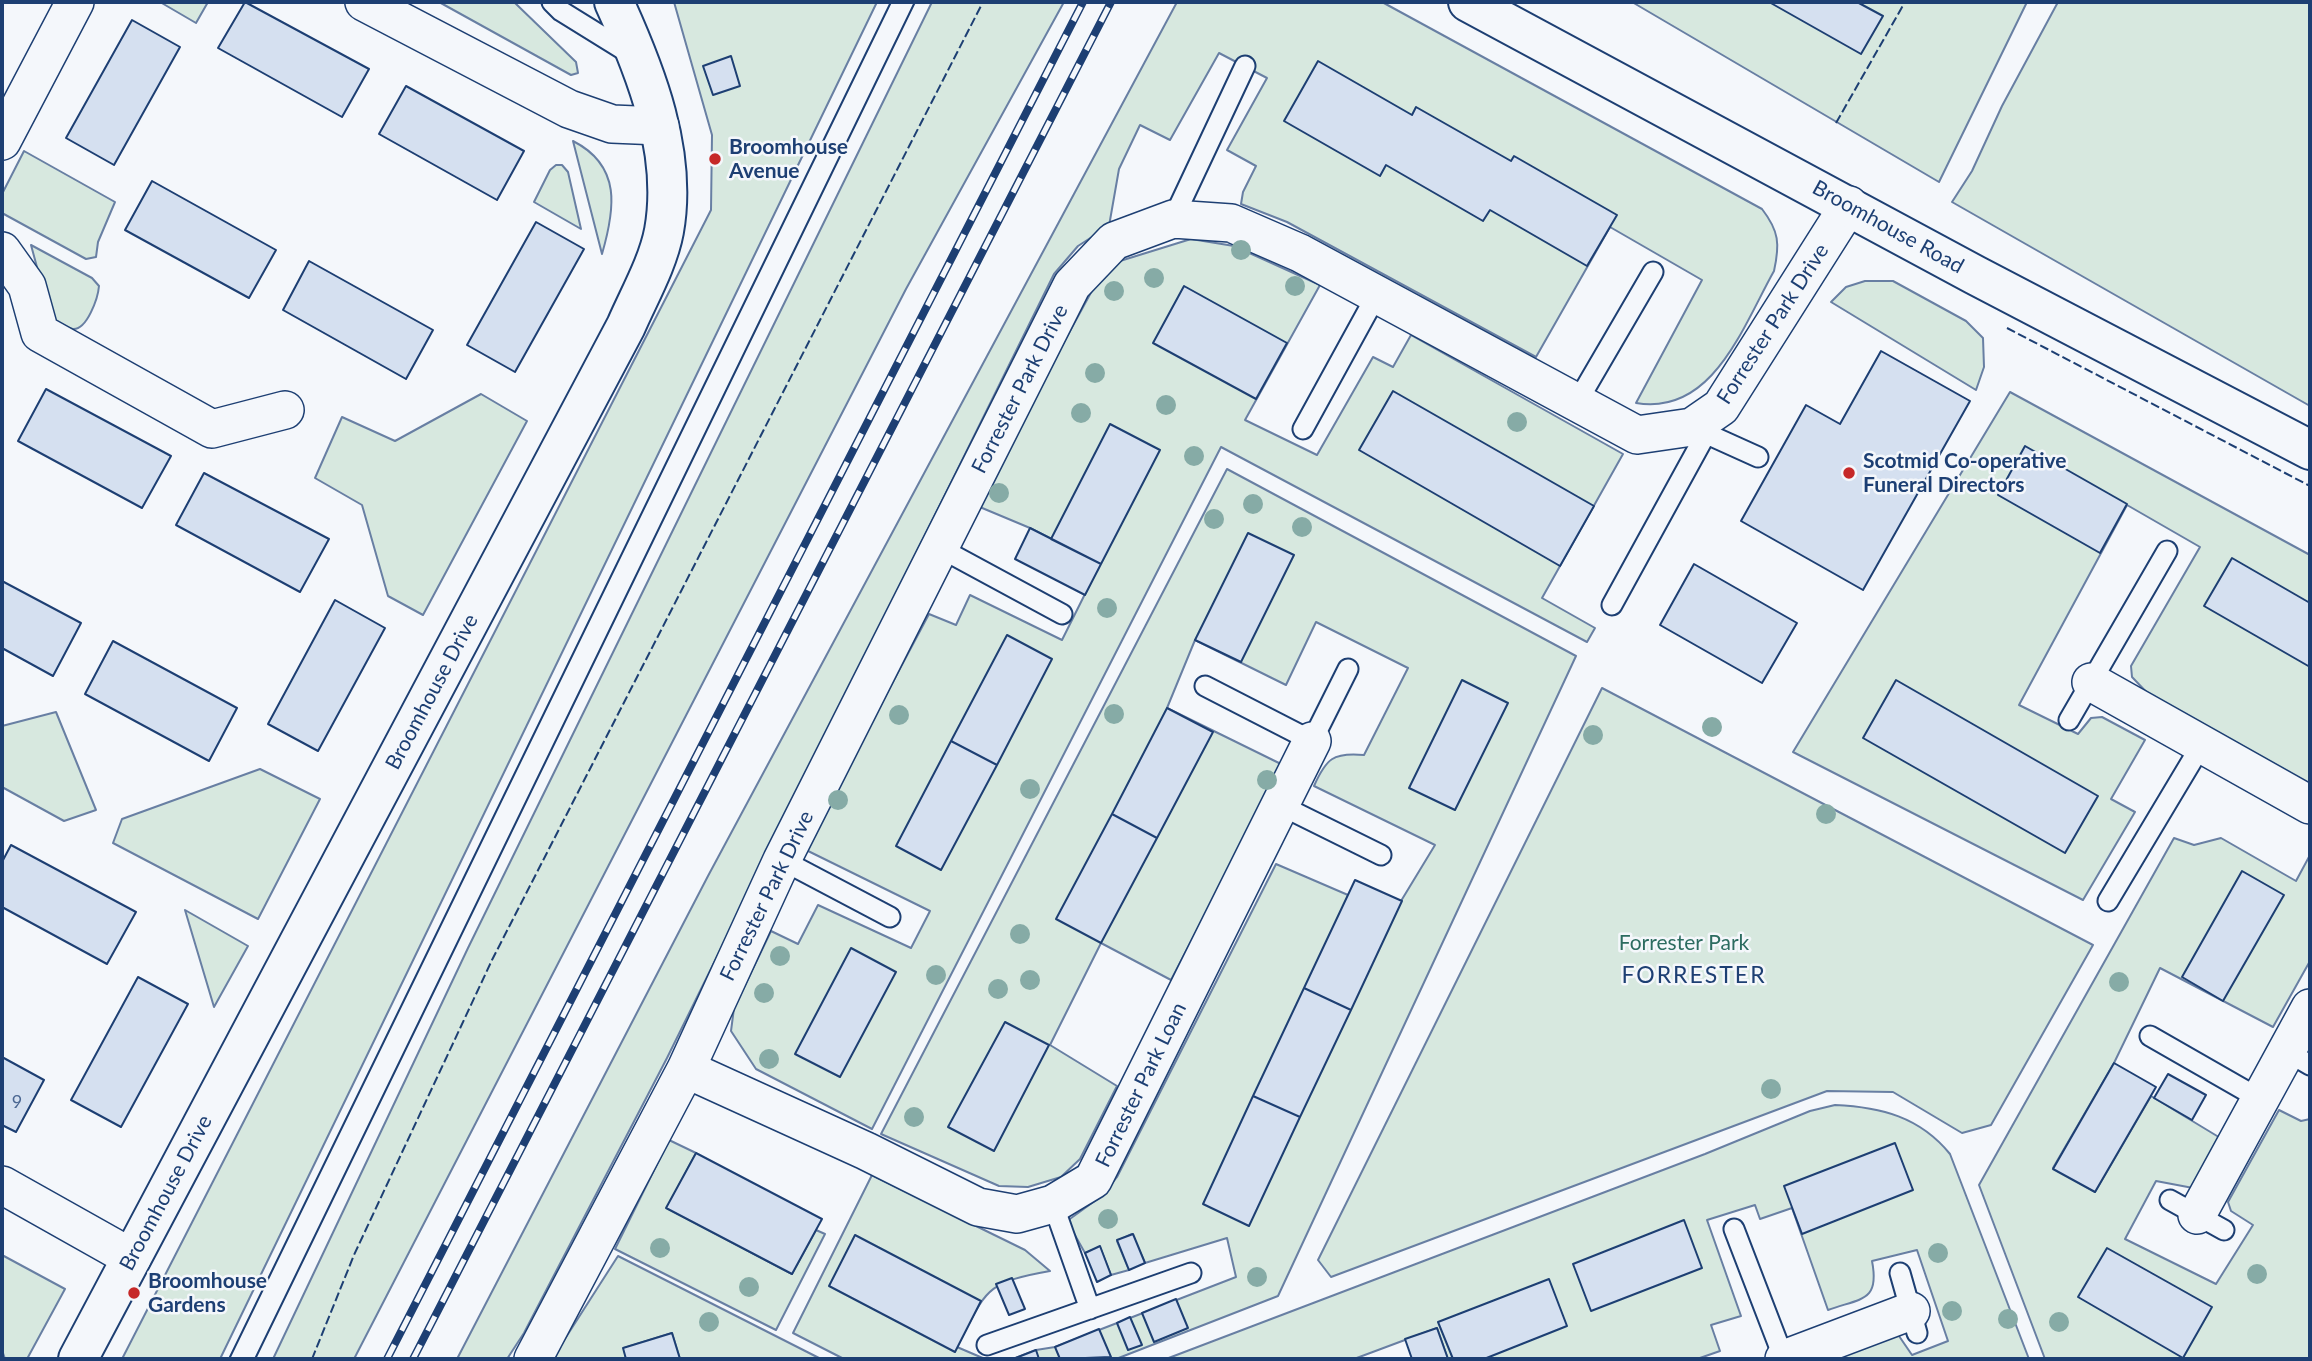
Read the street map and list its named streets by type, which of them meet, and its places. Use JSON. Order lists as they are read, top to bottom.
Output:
{
  "streets": {
    "street": [
      "Broomhouse Road",
      "Forrester Park Drive",
      "Broomhouse Drive",
      "Forrester Park Loan"
    ]
  },
  "crossings": [
    ["Broomhouse Road", "Forrester Park Drive"],
    ["Forrester Park Drive", "Forrester Park Loan"]
  ],
  "districts": ["FORRESTER"],
  "parks": ["Forrester Park"],
  "places": ["Broomhouse Avenue", "Scotmid Co-operative Funeral Directors", "Broomhouse Gardens"],
  "house_numbers": ["9"]
}
